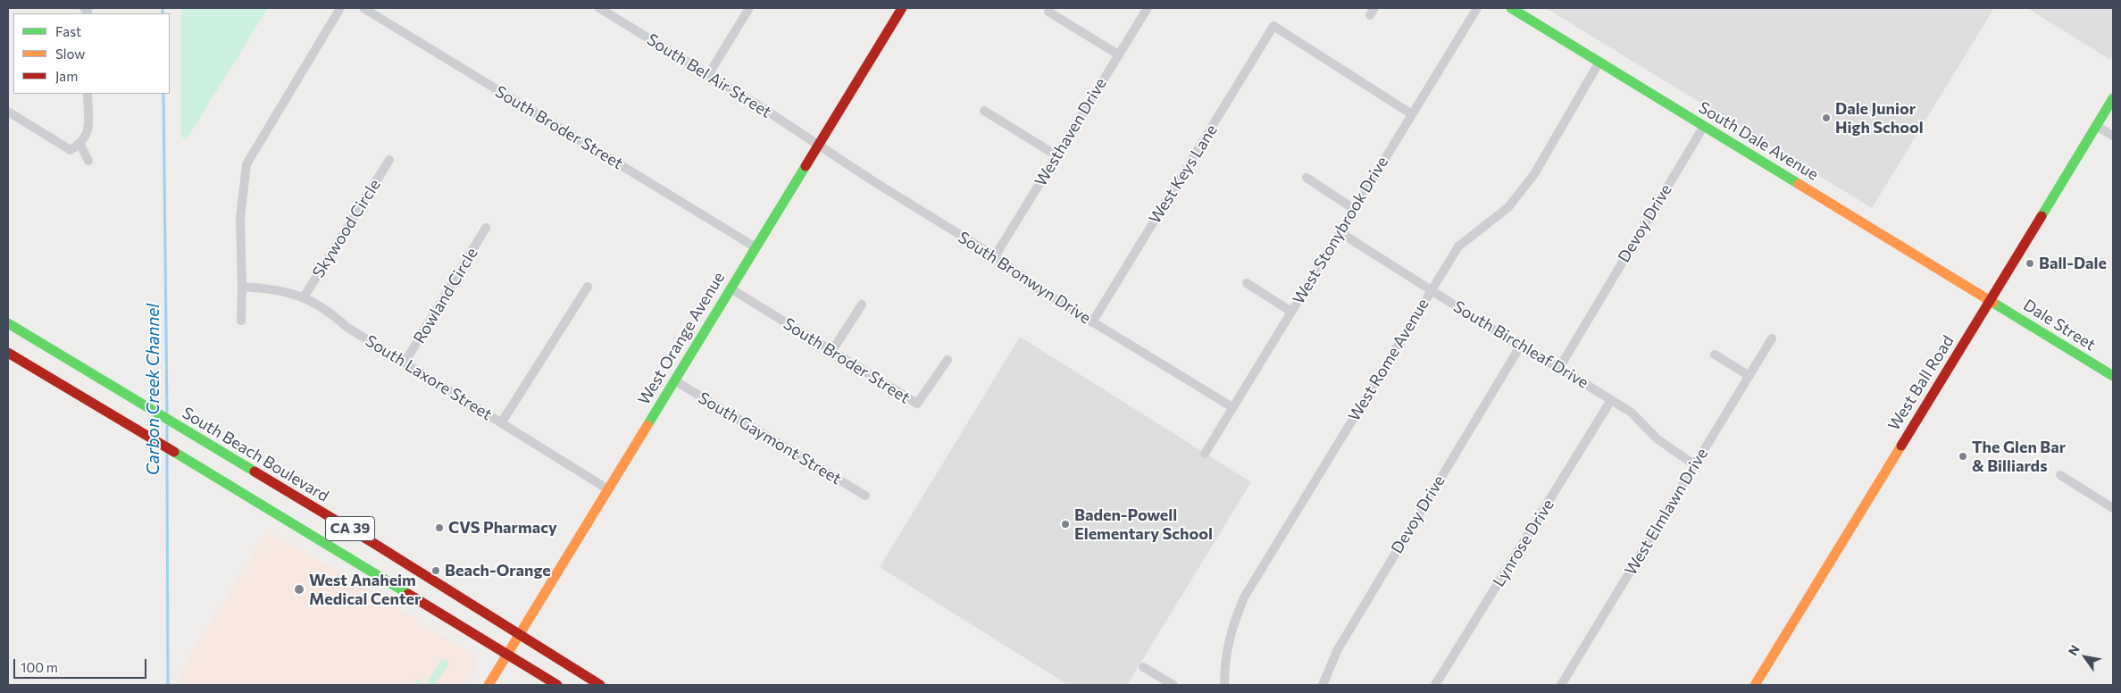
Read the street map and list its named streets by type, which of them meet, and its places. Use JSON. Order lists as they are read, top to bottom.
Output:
{
  "streets": {
    "main road": [
      "South Dale Avenue",
      "Dale Street",
      "West Orange Avenue",
      "West Ball Road",
      "South Beach Boulevard",
      "CA 39"
    ],
    "street": [
      "South Bel Air Street",
      "South Broder Street",
      "Westhaven Drive",
      "West Keys Lane",
      "Devoy Drive",
      "Skywood Circle",
      "West Stonybrook Drive",
      "South Bronwyn Drive",
      "Rowland Circle",
      "South Birchleaf Drive",
      "West Rome Avenue",
      "South Laxore Street",
      "South Gaymont Street",
      "West Elmlawn Drive",
      "Lynrose Drive"
    ]
  },
  "crossings": [
    ["South Bel Air Street", "South Bronwyn Drive"],
    ["South Bel Air Street", "West Orange Avenue"],
    ["South Broder Street", "West Orange Avenue"],
    ["Westhaven Drive", "South Bronwyn Drive"],
    ["South Dale Avenue", "Devoy Drive"],
    ["South Dale Avenue", "Dale Street"],
    ["South Dale Avenue", "West Rome Avenue"],
    ["South Dale Avenue", "West Ball Road"],
    ["West Keys Lane", "West Stonybrook Drive"],
    ["West Keys Lane", "South Bronwyn Drive"],
    ["Devoy Drive", "South Birchleaf Drive"],
    ["Skywood Circle", "South Laxore Street"],
    ["West Stonybrook Drive", "South Bronwyn Drive"],
    ["West Stonybrook Drive", "South Birchleaf Drive"],
    ["South Bronwyn Drive", "West Orange Avenue"],
    ["Rowland Circle", "South Laxore Street"],
    ["Dale Street", "West Ball Road"],
    ["West Orange Avenue", "South Laxore Street"],
    ["West Orange Avenue", "South Gaymont Street"],
    ["West Orange Avenue", "South Beach Boulevard"],
    ["West Orange Avenue", "CA 39"],
    ["South Birchleaf Drive", "West Rome Avenue"],
    ["South Birchleaf Drive", "West Elmlawn Drive"],
    ["South Birchleaf Drive", "Lynrose Drive"]
  ],
  "water": ["Carbon Creek Channel"],
  "places": [
    "Dale Junior High School",
    "Ball-Dale",
    "The Glen Bar & Billiards",
    "Baden-Powell Elementary School",
    "CVS Pharmacy",
    "Beach-Orange",
    "West Anaheim Medical Center"
  ],
  "legend": ["Fast", "Slow", "Jam"],
  "scale_bar": "100 m",
  "north": "top left"
}
